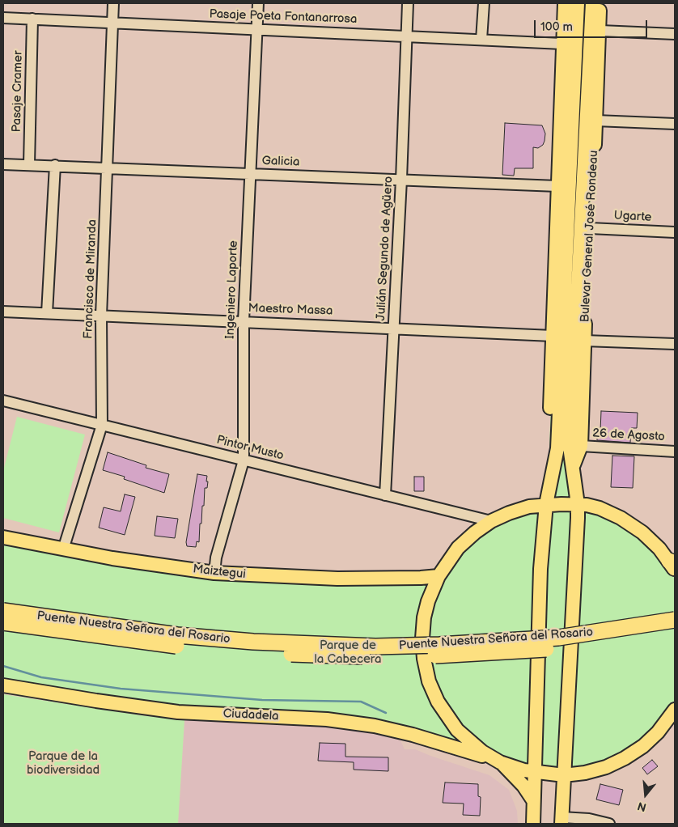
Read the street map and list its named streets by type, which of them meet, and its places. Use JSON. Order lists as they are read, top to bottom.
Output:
{
  "streets": {
    "highway": ["Puente Nuestra Señora del Rosario"],
    "main road": ["Bulevar General José Rondeau", "Maiztegui", "Ciudadela"],
    "street": [
      "Pasaje Poeta Fontanarrosa",
      "Pasaje Cramer",
      "Galicia",
      "Ugarte",
      "Julián Segundo de Agüero",
      "Francisco de Miranda",
      "Ingeniero Laporte",
      "Maestro Massa",
      "26 de Agosto",
      "Pintor Musto"
    ]
  },
  "crossings": [
    ["Pasaje Poeta Fontanarrosa", "Pasaje Cramer"],
    ["Pasaje Poeta Fontanarrosa", "Bulevar General José Rondeau"],
    ["Pasaje Poeta Fontanarrosa", "Julián Segundo de Agüero"],
    ["Pasaje Poeta Fontanarrosa", "Francisco de Miranda"],
    ["Pasaje Poeta Fontanarrosa", "Ingeniero Laporte"],
    ["Pasaje Cramer", "Galicia"],
    ["Galicia", "Bulevar General José Rondeau"],
    ["Galicia", "Julián Segundo de Agüero"],
    ["Galicia", "Francisco de Miranda"],
    ["Galicia", "Ingeniero Laporte"],
    ["Ugarte", "Bulevar General José Rondeau"],
    ["Bulevar General José Rondeau", "Maestro Massa"],
    ["Bulevar General José Rondeau", "26 de Agosto"],
    ["Bulevar General José Rondeau", "Ciudadela"],
    ["Julián Segundo de Agüero", "Maestro Massa"],
    ["Julián Segundo de Agüero", "Pintor Musto"],
    ["Francisco de Miranda", "Maestro Massa"],
    ["Francisco de Miranda", "Pintor Musto"],
    ["Francisco de Miranda", "Maiztegui"],
    ["Ingeniero Laporte", "Maestro Massa"],
    ["Ingeniero Laporte", "Pintor Musto"],
    ["Ingeniero Laporte", "Maiztegui"]
  ],
  "parks": ["Parque de la Cabecera", "Parque de la biodiversidad"],
  "scale_bar": "100 m",
  "north": "bottom"
}
